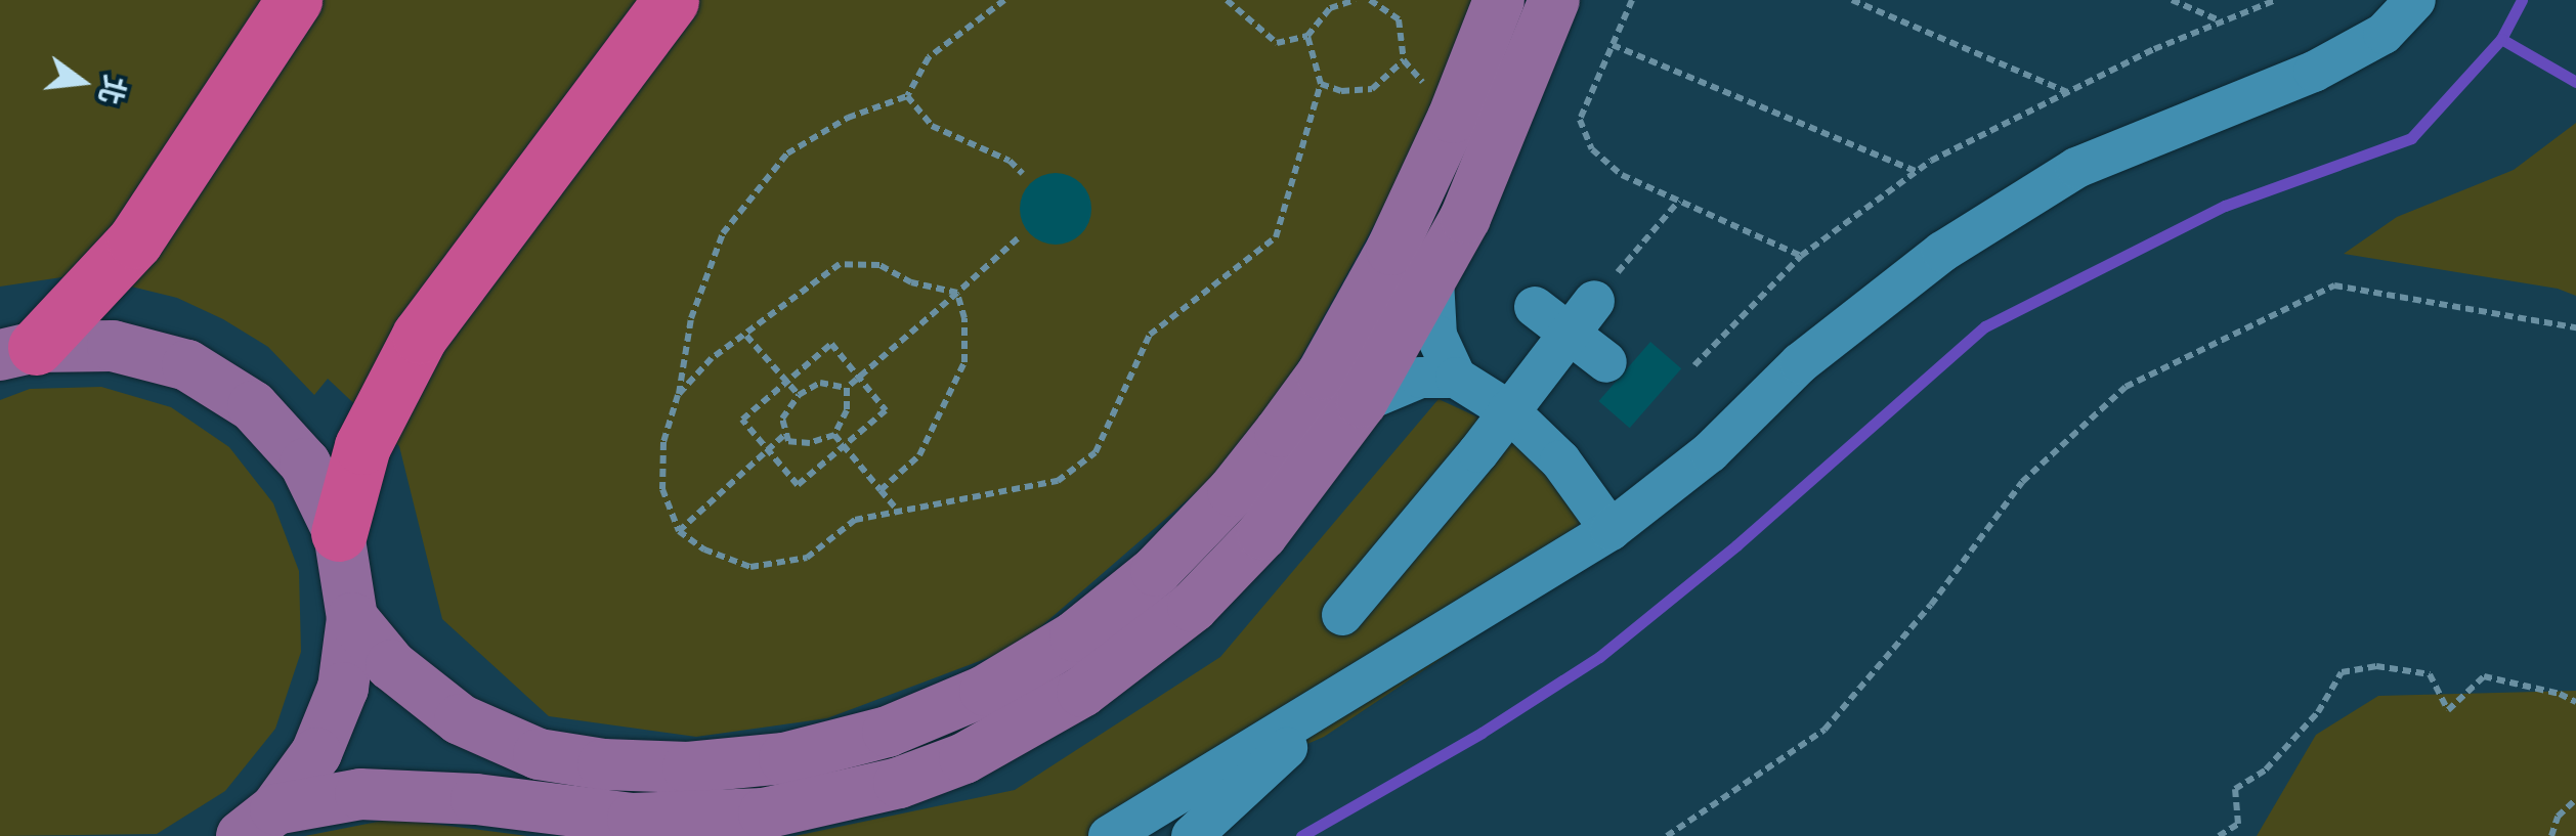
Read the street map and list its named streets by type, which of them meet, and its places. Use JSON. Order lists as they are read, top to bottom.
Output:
{
  "north": "right"
}
